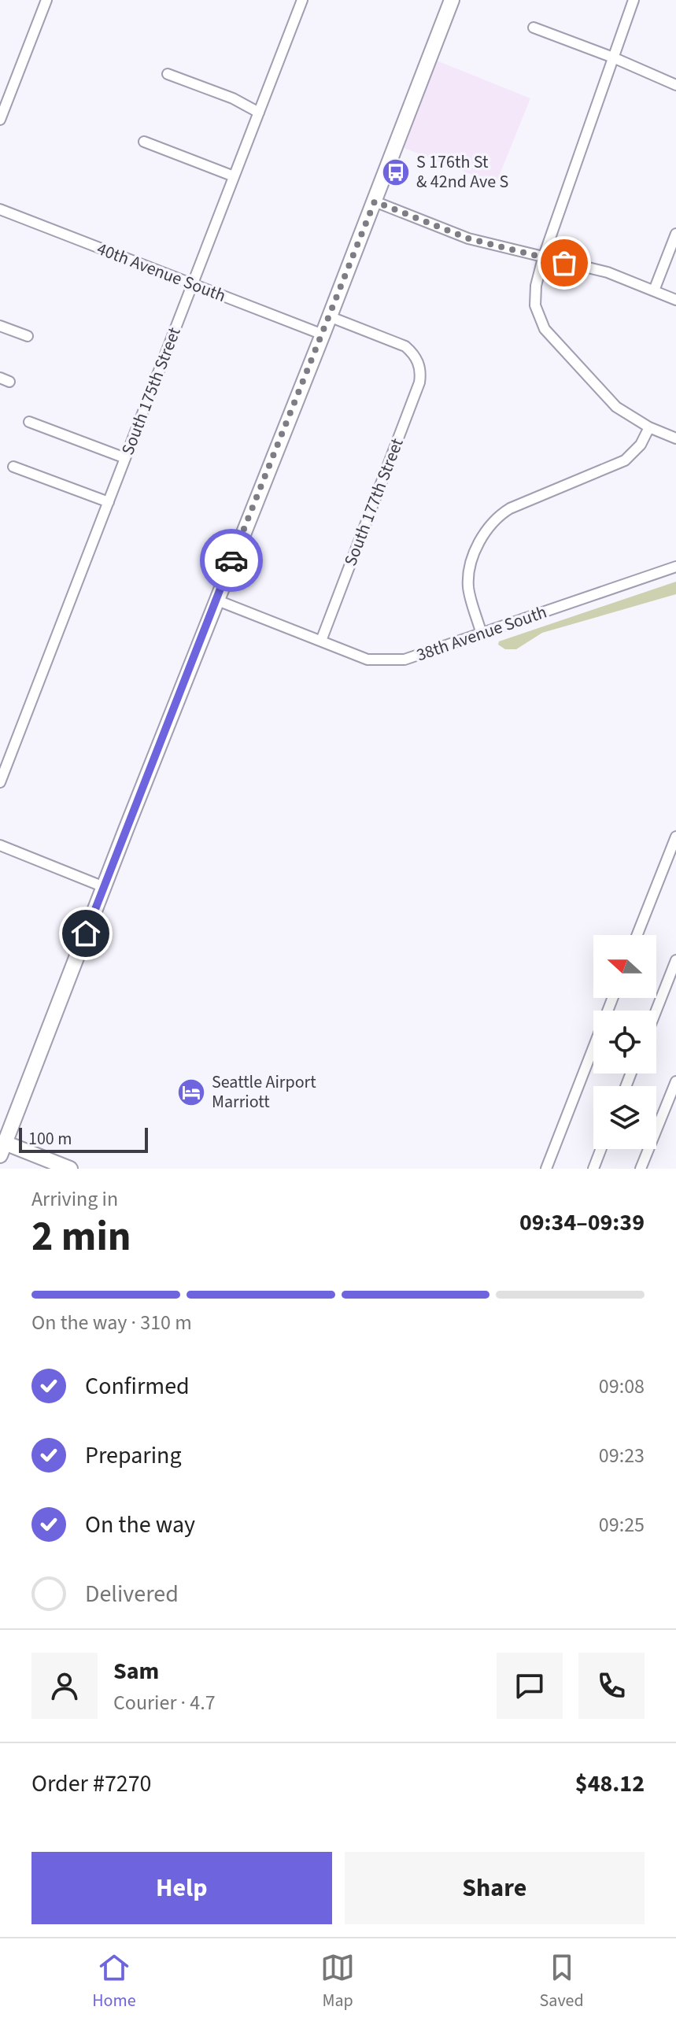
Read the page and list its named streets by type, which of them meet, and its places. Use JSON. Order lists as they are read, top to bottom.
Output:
{
  "streets": {
    "street": [
      "40th Avenue South",
      "South 175th Street",
      "South 177th Street",
      "38th Avenue South"
    ]
  },
  "crossings": [
    ["40th Avenue South", "South 175th Street"],
    ["South 177th Street", "38th Avenue South"]
  ],
  "places": {
    "bus stop": ["S 176th St & 42nd Ave S"],
    "hotel": ["Seattle Airport Marriott"]
  },
  "scale_bar": "100 m",
  "north": "left",
  "page": {
    "scale": "100 m",
    "heading": ["2 min", "Arriving in", "09:34–09:39"],
    "panel": [
      "Sam",
      "Courier · 4.7",
      "Order #7270",
      "$48.12"
    ],
    "bar": "On the way · 310 m",
    "list": [
      ["Confirmed", "09:08"],
      ["Preparing", "09:23"],
      ["On the way", "09:25"],
      "Delivered"
    ],
    "buttons": ["Help", "Share"],
    "tabs": ["Home", "Map", "Saved"]
  }
}
